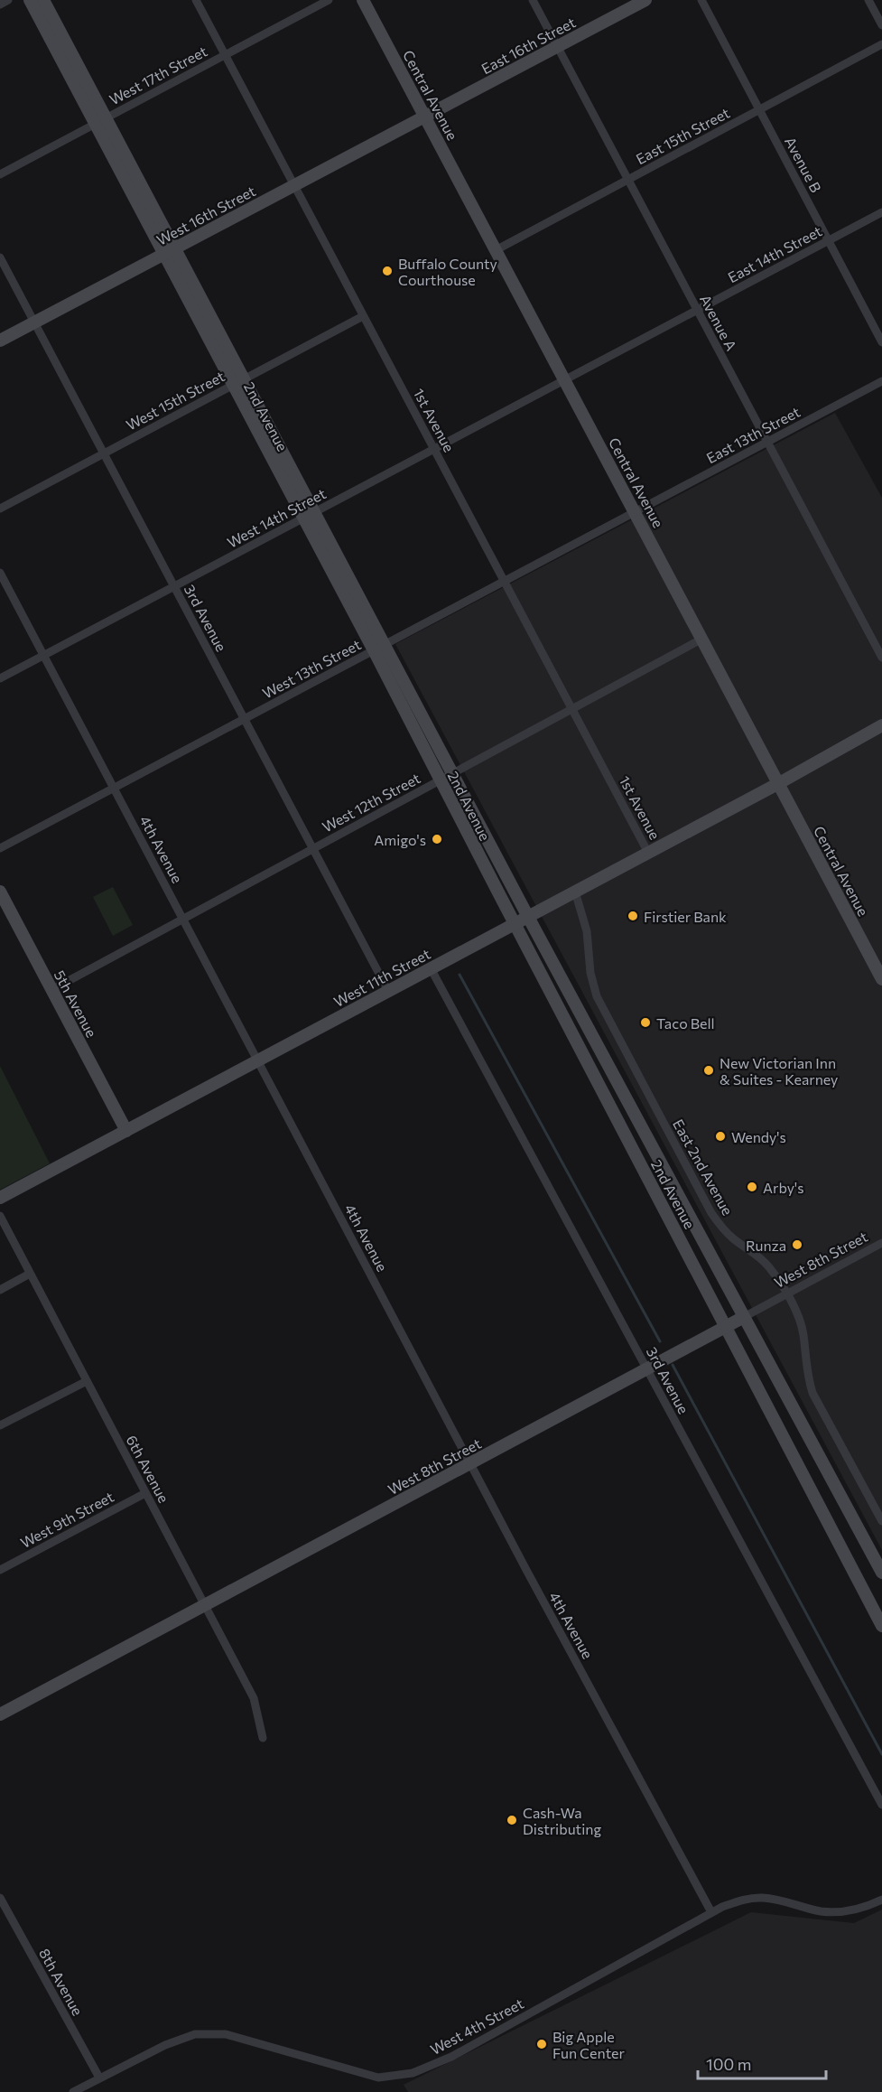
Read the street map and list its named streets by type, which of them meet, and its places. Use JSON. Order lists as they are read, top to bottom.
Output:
{
  "streets": {
    "main road": [
      "East 16th Street",
      "Central Avenue",
      "West 16th Street",
      "2nd Avenue",
      "West 11th Street",
      "5th Avenue",
      "West 8th Street"
    ],
    "street": [
      "West 17th Street",
      "East 15th Street",
      "Avenue B",
      "East 14th Street",
      "Avenue A",
      "West 15th Street",
      "1st Avenue",
      "East 13th Street",
      "West 14th Street",
      "3rd Avenue",
      "West 13th Street",
      "West 12th Street",
      "4th Avenue",
      "East 2nd Avenue",
      "6th Avenue",
      "West 9th Street",
      "8th Avenue",
      "West 4th Street"
    ]
  },
  "crossings": [
    ["East 16th Street", "Central Avenue"],
    ["East 16th Street", "West 16th Street"],
    ["East 16th Street", "Avenue A"],
    ["West 17th Street", "2nd Avenue"],
    ["West 17th Street", "1st Avenue"],
    ["Central Avenue", "East 15th Street"],
    ["Central Avenue", "West 16th Street"],
    ["Central Avenue", "East 14th Street"],
    ["Central Avenue", "East 13th Street"],
    ["Central Avenue", "West 14th Street"],
    ["Central Avenue", "West 13th Street"],
    ["Central Avenue", "West 12th Street"],
    ["Central Avenue", "West 11th Street"],
    ["East 15th Street", "Avenue B"],
    ["East 15th Street", "Avenue A"],
    ["Avenue B", "East 14th Street"],
    ["West 16th Street", "2nd Avenue"],
    ["West 16th Street", "1st Avenue"],
    ["West 16th Street", "3rd Avenue"],
    ["East 14th Street", "Avenue A"],
    ["East 14th Street", "West 14th Street"],
    ["Avenue A", "East 13th Street"],
    ["West 15th Street", "2nd Avenue"],
    ["West 15th Street", "1st Avenue"],
    ["West 15th Street", "3rd Avenue"],
    ["2nd Avenue", "West 14th Street"],
    ["2nd Avenue", "West 13th Street"],
    ["2nd Avenue", "West 12th Street"],
    ["2nd Avenue", "West 11th Street"],
    ["2nd Avenue", "West 8th Street"],
    ["1st Avenue", "West 14th Street"],
    ["1st Avenue", "West 13th Street"],
    ["1st Avenue", "West 12th Street"],
    ["1st Avenue", "West 11th Street"],
    ["East 13th Street", "West 13th Street"],
    ["West 14th Street", "3rd Avenue"],
    ["West 14th Street", "4th Avenue"],
    ["3rd Avenue", "West 13th Street"],
    ["3rd Avenue", "West 12th Street"],
    ["3rd Avenue", "West 11th Street"],
    ["3rd Avenue", "West 8th Street"],
    ["West 13th Street", "4th Avenue"],
    ["West 12th Street", "4th Avenue"],
    ["West 12th Street", "5th Avenue"],
    ["4th Avenue", "West 11th Street"],
    ["4th Avenue", "West 8th Street"],
    ["4th Avenue", "West 4th Street"],
    ["West 11th Street", "5th Avenue"],
    ["West 11th Street", "East 2nd Avenue"],
    ["East 2nd Avenue", "West 8th Street"],
    ["West 8th Street", "6th Avenue"],
    ["6th Avenue", "West 9th Street"],
    ["8th Avenue", "West 4th Street"]
  ],
  "places": [
    "Buffalo County Courthouse",
    "Amigo's",
    "Firstier Bank",
    "Taco Bell",
    "New Victorian Inn & Suites - Kearney",
    "Wendy's",
    "Arby's",
    "Runza",
    "Cash-Wa Distributing",
    "Big Apple Fun Center"
  ],
  "scale_bar": "100 m"
}
